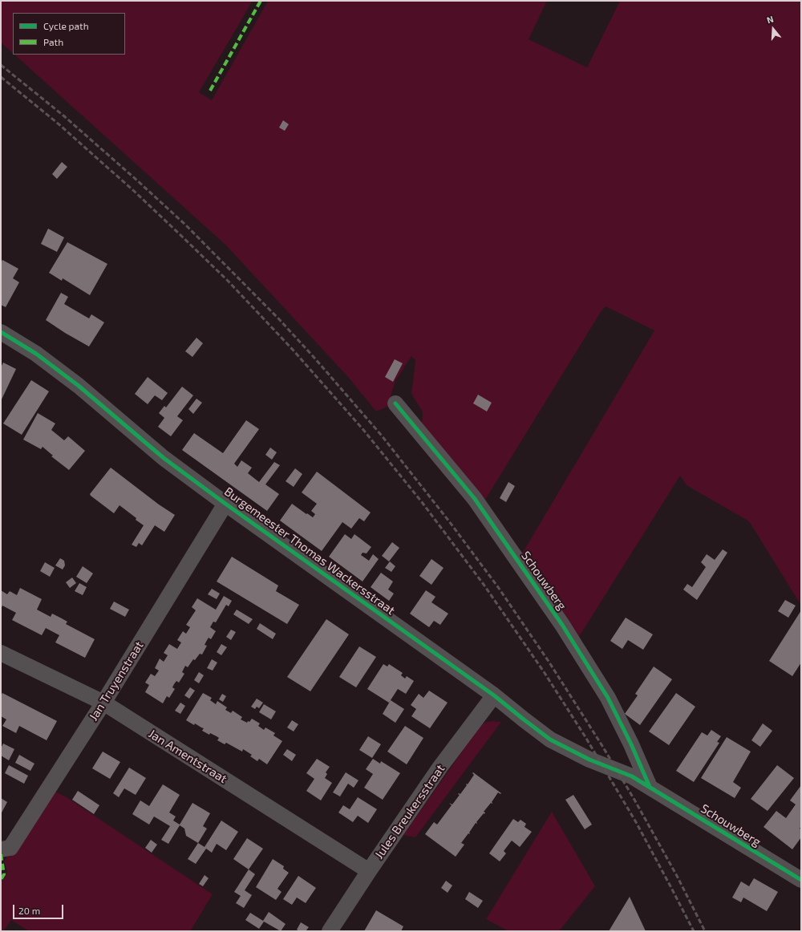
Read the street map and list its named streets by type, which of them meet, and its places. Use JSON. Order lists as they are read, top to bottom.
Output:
{
  "streets": {
    "street": [
      "Burgemeester Thomas Wackersstraat",
      "Schouwberg",
      "Jan Truyenstraat",
      "Jan Amentstraat",
      "Jules Breukersstraat"
    ]
  },
  "crossings": [
    ["Burgemeester Thomas Wackersstraat", "Schouwberg"],
    ["Burgemeester Thomas Wackersstraat", "Jan Truyenstraat"],
    ["Burgemeester Thomas Wackersstraat", "Jules Breukersstraat"],
    ["Jan Truyenstraat", "Jan Amentstraat"],
    ["Jan Amentstraat", "Jules Breukersstraat"]
  ],
  "legend": ["Cycle path", "Path"],
  "scale_bar": "20 m",
  "north": "top"
}
